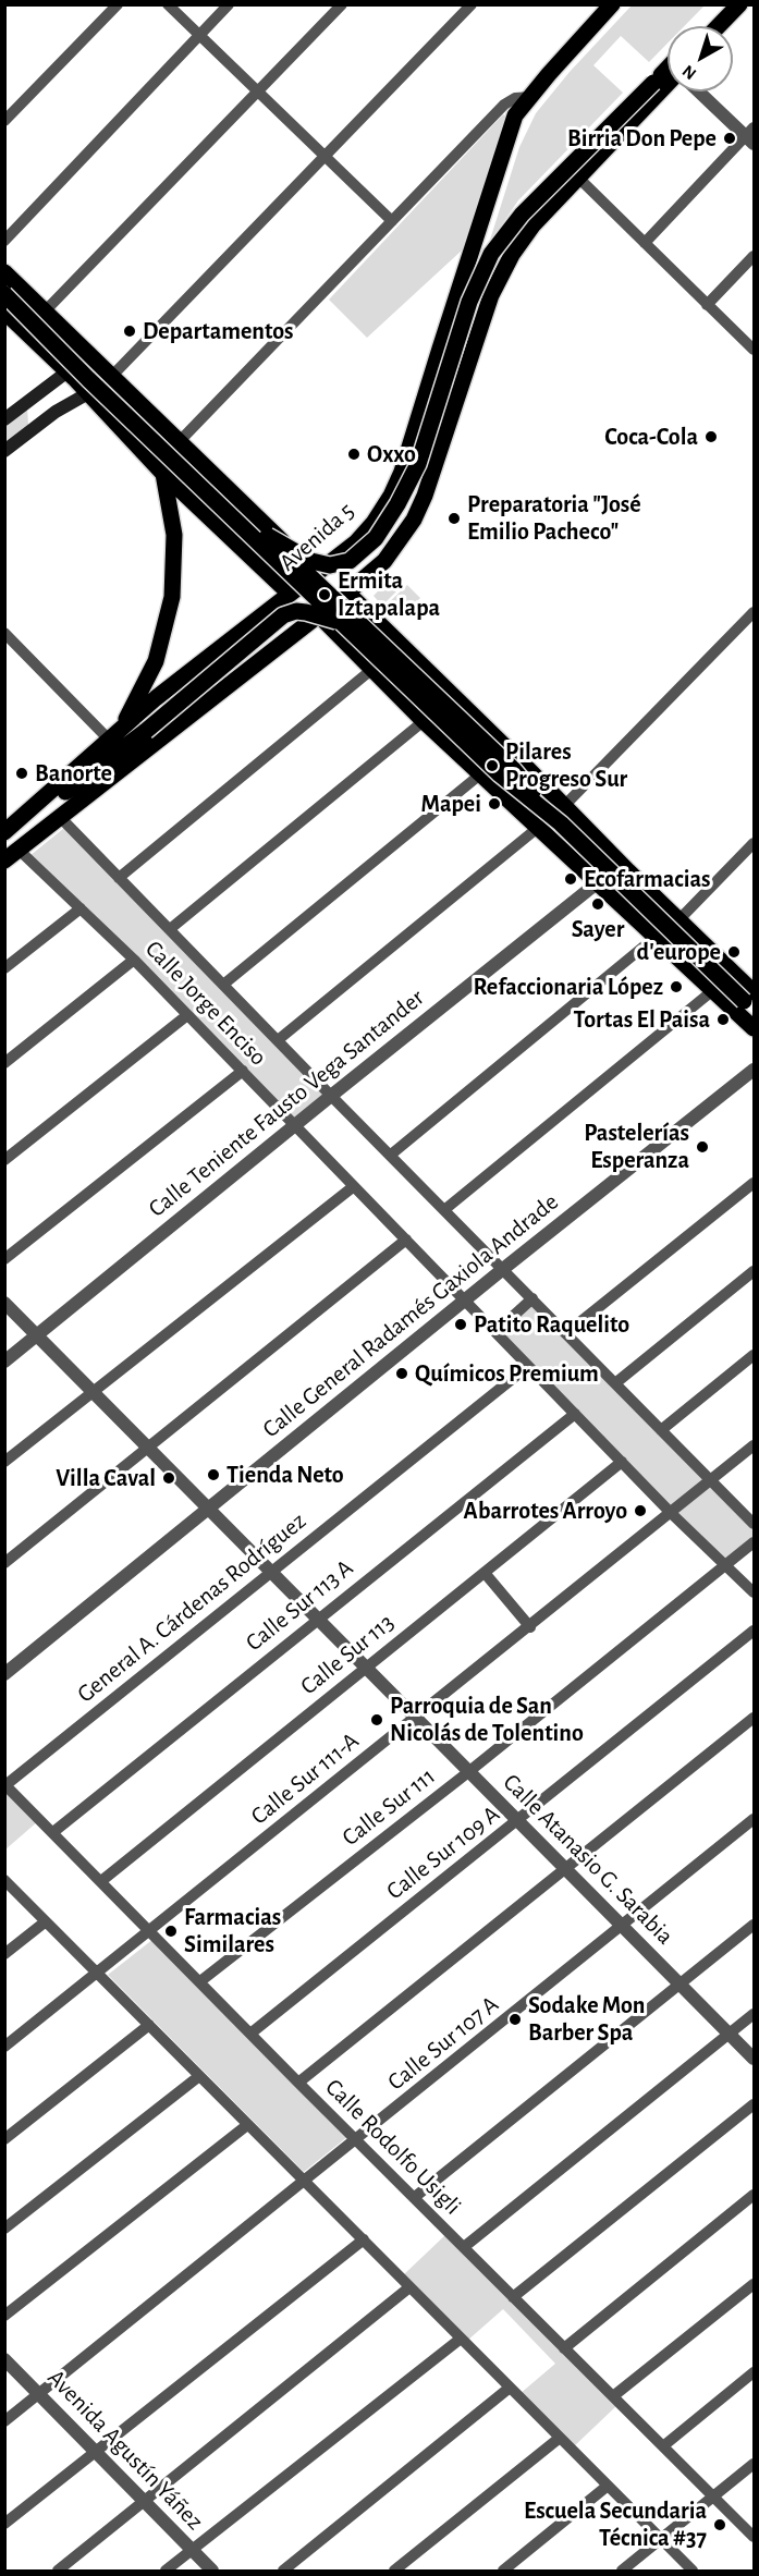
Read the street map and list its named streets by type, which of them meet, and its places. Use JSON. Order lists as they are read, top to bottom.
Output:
{
  "streets": {
    "main road": ["Avenida 5"],
    "street": [
      "Calle Jorge Enciso",
      "Calle Teniente Fausto Vega Santander",
      "Calle General Radamés Gaxiola Andrade",
      "Calle Sur 113 A",
      "General A. Cárdenas Rodríguez",
      "Calle Sur 113",
      "Calle Sur 111-A",
      "Calle Sur 111",
      "Calle Sur 109 A",
      "Calle Atanasio G. Sarabia",
      "Calle Sur 107 A",
      "Calle Rodolfo Usigli",
      "Avenida Agustín Yáñez"
    ]
  },
  "crossings": [
    ["Calle Jorge Enciso", "Calle Teniente Fausto Vega Santander"],
    ["Calle Jorge Enciso", "Calle General Radamés Gaxiola Andrade"],
    ["Calle Jorge Enciso", "Calle Sur 113 A"],
    ["Calle Jorge Enciso", "General A. Cárdenas Rodríguez"],
    ["Calle Jorge Enciso", "Calle Sur 113"],
    ["Calle Jorge Enciso", "Calle Sur 111-A"],
    ["Calle Jorge Enciso", "Calle Sur 111"],
    ["Calle Teniente Fausto Vega Santander", "Calle Atanasio G. Sarabia"],
    ["Calle General Radamés Gaxiola Andrade", "Calle Atanasio G. Sarabia"],
    ["Calle Sur 113 A", "Calle Atanasio G. Sarabia"],
    ["Calle Sur 113 A", "Calle Rodolfo Usigli"],
    ["General A. Cárdenas Rodríguez", "Calle Atanasio G. Sarabia"],
    ["General A. Cárdenas Rodríguez", "Calle Rodolfo Usigli"],
    ["Calle Sur 113", "Calle Atanasio G. Sarabia"],
    ["Calle Sur 113", "Calle Rodolfo Usigli"],
    ["Calle Sur 111-A", "Calle Atanasio G. Sarabia"],
    ["Calle Sur 111-A", "Calle Rodolfo Usigli"],
    ["Calle Sur 111", "Calle Atanasio G. Sarabia"],
    ["Calle Sur 111", "Calle Rodolfo Usigli"],
    ["Calle Sur 109 A", "Calle Atanasio G. Sarabia"],
    ["Calle Sur 109 A", "Calle Rodolfo Usigli"],
    ["Calle Atanasio G. Sarabia", "Calle Sur 107 A"],
    ["Calle Sur 107 A", "Calle Rodolfo Usigli"],
    ["Calle Sur 107 A", "Avenida Agustín Yáñez"]
  ],
  "places": [
    "Birria Don Pepe",
    "Departamentos",
    "Coca-Cola",
    "Oxxo",
    "Preparatoria \"José Emilio Pacheco\"",
    "Ermita Iztapalapa",
    "Pilares Progreso Sur",
    "Banorte",
    "Mapei",
    "Ecofarmacias",
    "Sayer",
    "d'europe",
    "Refaccionaria López",
    "Tortas El Paisa",
    "Pastelerías Esperanza",
    "Patito Raquelito",
    "Químicos Premium",
    "Tienda Neto",
    "Villa Caval",
    "Abarrotes Arroyo",
    "Parroquia de San Nicolás de Tolentino",
    "Farmacias Similares",
    "Sodake Mon Barber Spa",
    "Escuela Secundaria Técnica #37"
  ],
  "north": "bottom left"
}
